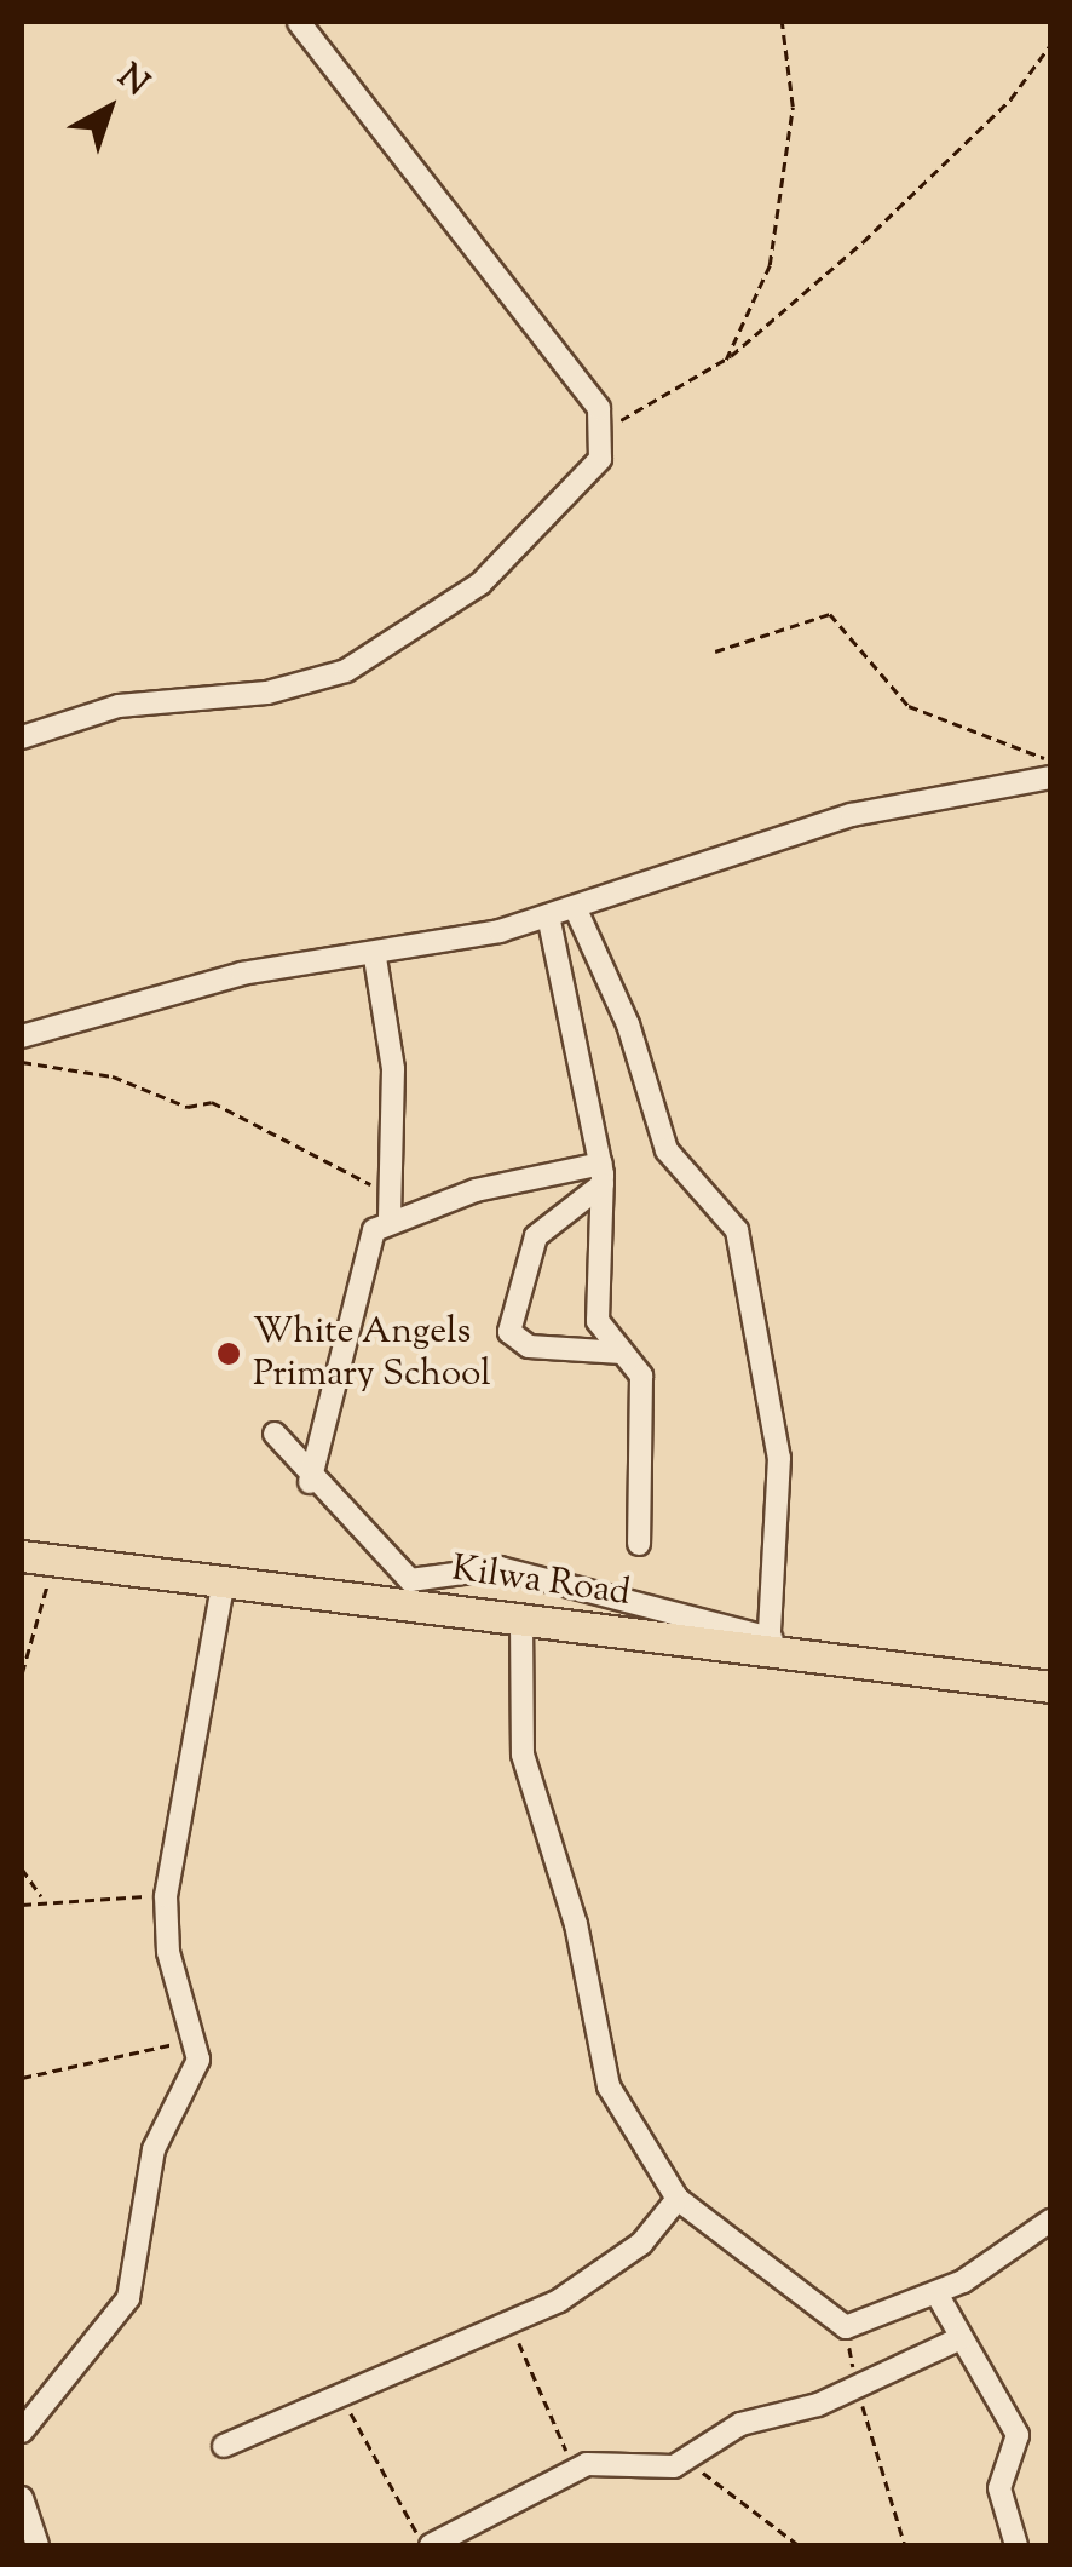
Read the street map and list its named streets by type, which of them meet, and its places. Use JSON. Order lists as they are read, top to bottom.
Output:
{
  "streets": {
    "highway": ["Kilwa Road"]
  },
  "places": ["White Angels Primary School"],
  "north": "top right"
}
